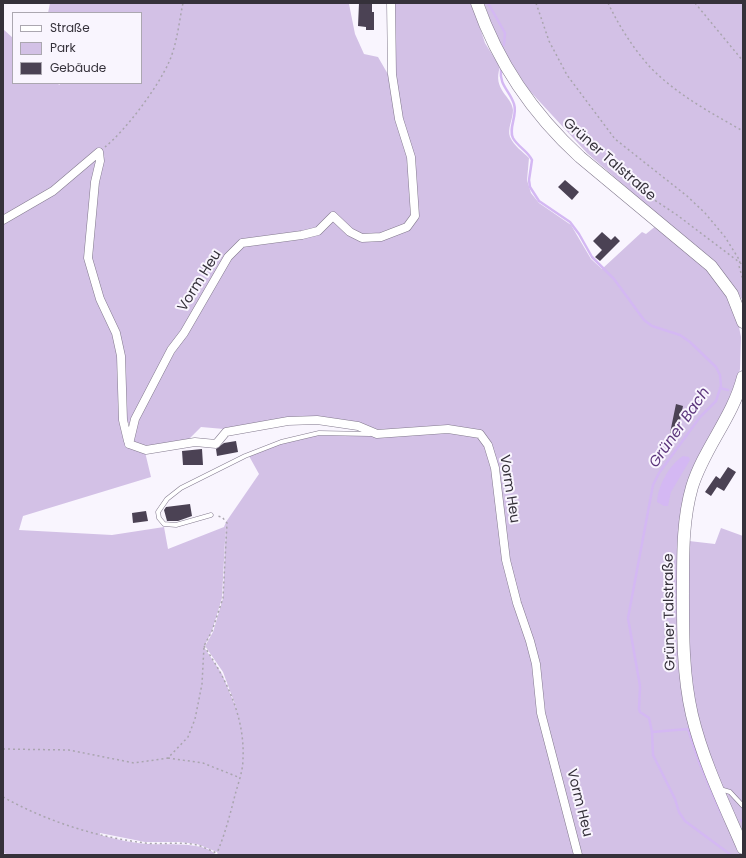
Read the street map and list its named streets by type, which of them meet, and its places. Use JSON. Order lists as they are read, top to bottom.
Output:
{
  "streets": {
    "main road": ["Grüner Talstraße"],
    "street": ["Vorm Heu"]
  },
  "water": ["Grüner Bach"],
  "legend": ["Straße", "Park", "Gebäude"]
}
